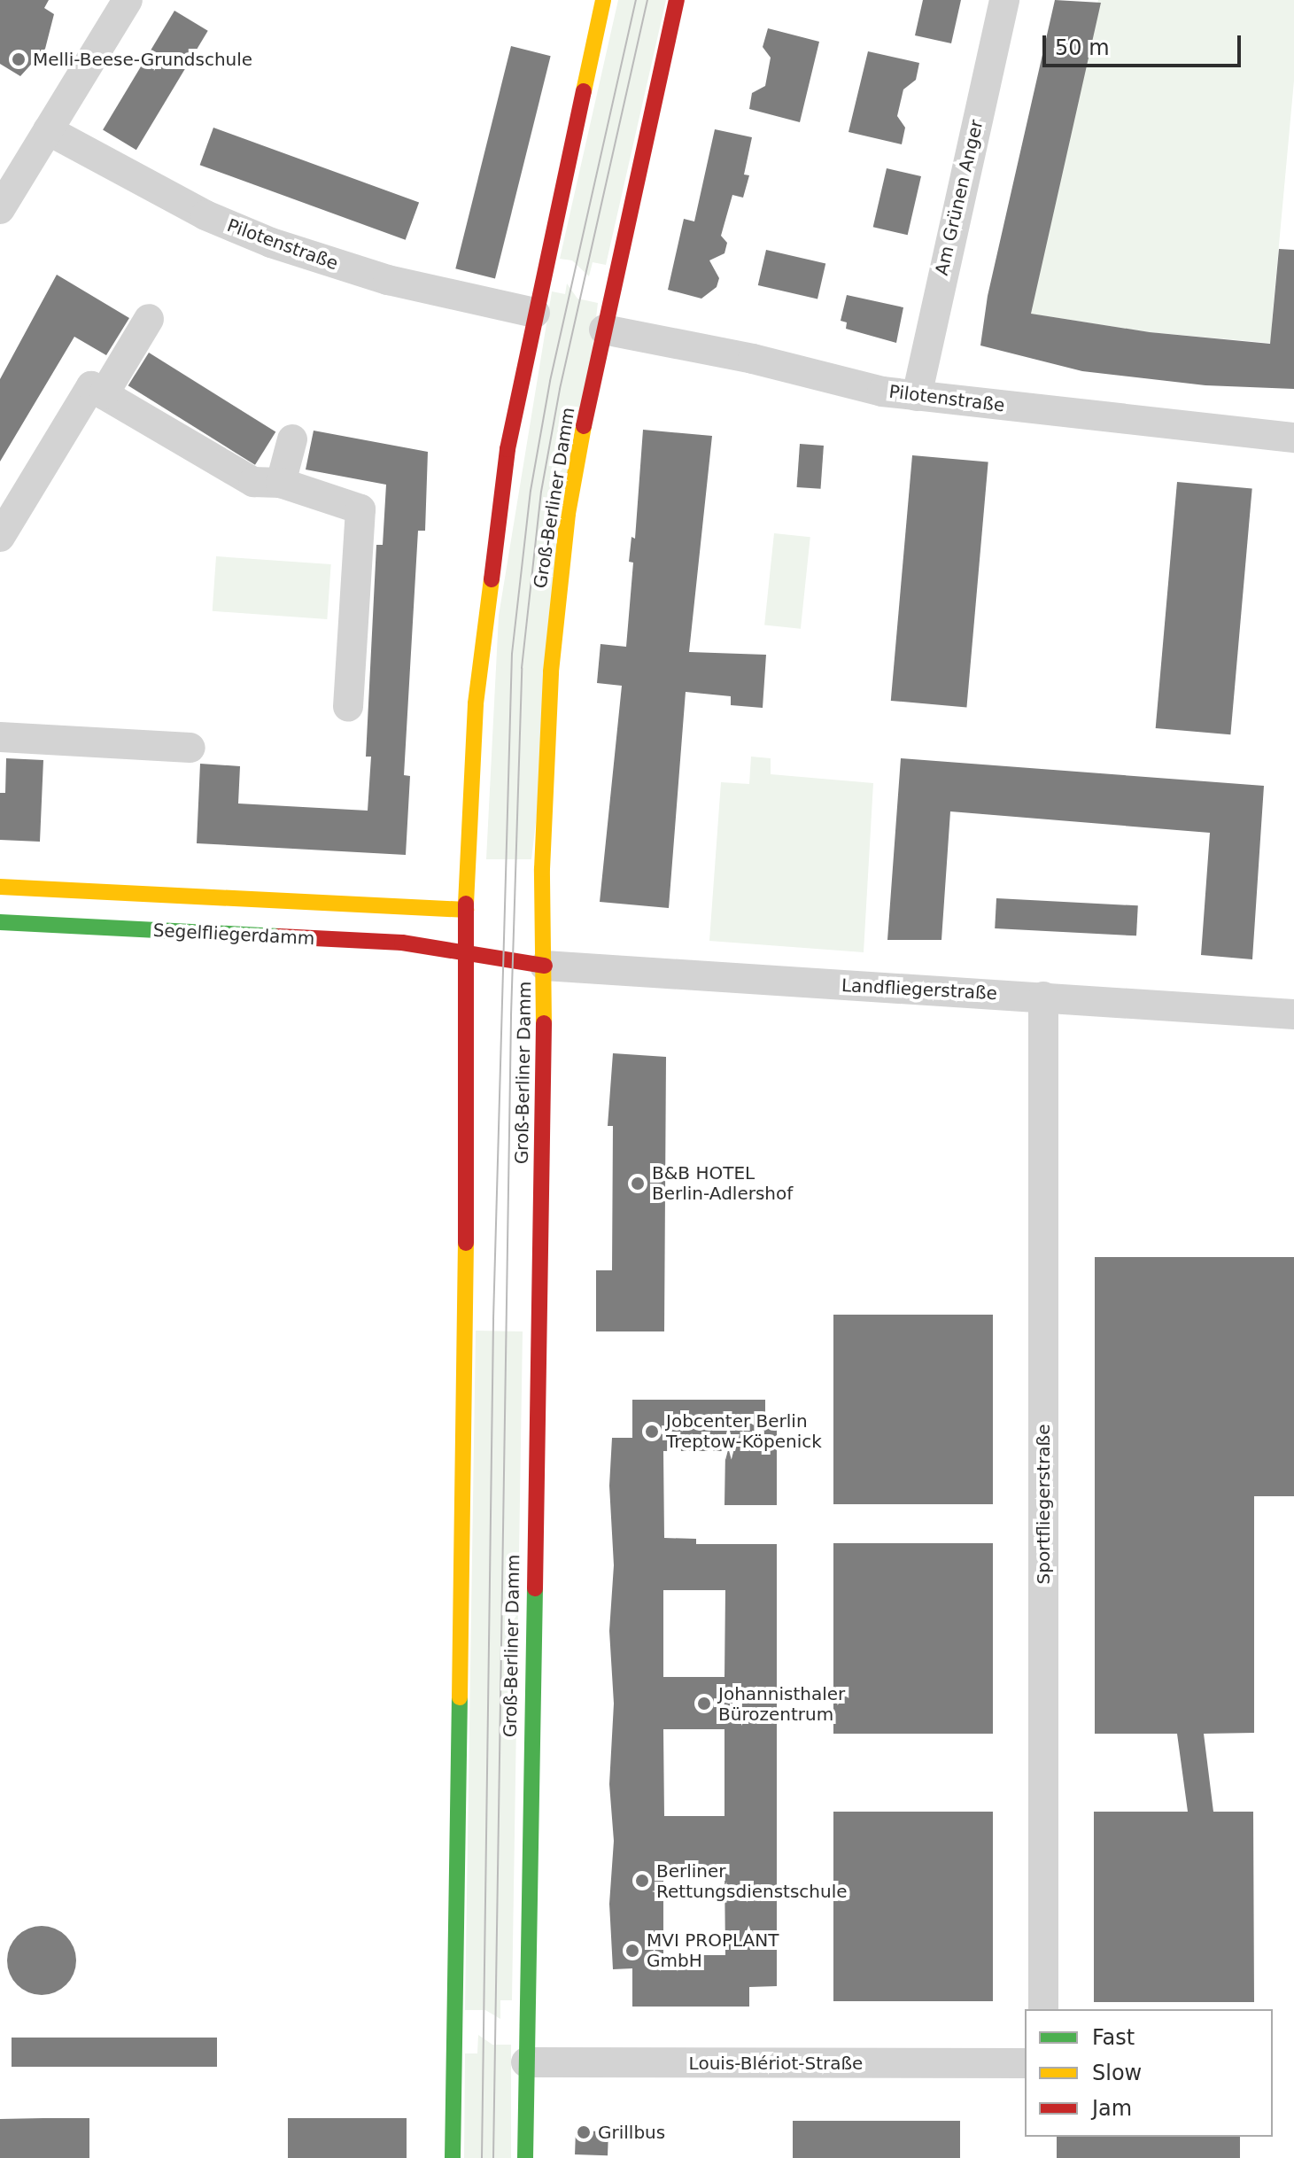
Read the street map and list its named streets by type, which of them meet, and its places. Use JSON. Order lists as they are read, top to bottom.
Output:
{
  "streets": {
    "main road": ["Groß-Berliner Damm", "Segelfliegerdamm"],
    "street": [
      "Am Grünen Anger",
      "Pilotenstraße",
      "Landfliegerstraße",
      "Sportfliegerstraße",
      "Louis-Blériot-Straße"
    ]
  },
  "crossings": [
    ["Am Grünen Anger", "Pilotenstraße"],
    ["Pilotenstraße", "Groß-Berliner Damm"],
    ["Groß-Berliner Damm", "Segelfliegerdamm"],
    ["Groß-Berliner Damm", "Landfliegerstraße"],
    ["Groß-Berliner Damm", "Louis-Blériot-Straße"],
    ["Segelfliegerdamm", "Landfliegerstraße"],
    ["Landfliegerstraße", "Sportfliegerstraße"]
  ],
  "places": [
    "Melli-Beese-Grundschule",
    "B&B HOTEL Berlin-Adlershof",
    "Jobcenter Berlin Treptow-Köpenick",
    "Johannisthaler Bürozentrum",
    "Berliner Rettungsdienstschule",
    "MVI PROPLANT GmbH",
    "Grillbus"
  ],
  "legend": ["Fast", "Slow", "Jam"],
  "scale_bar": "50 m"
}
